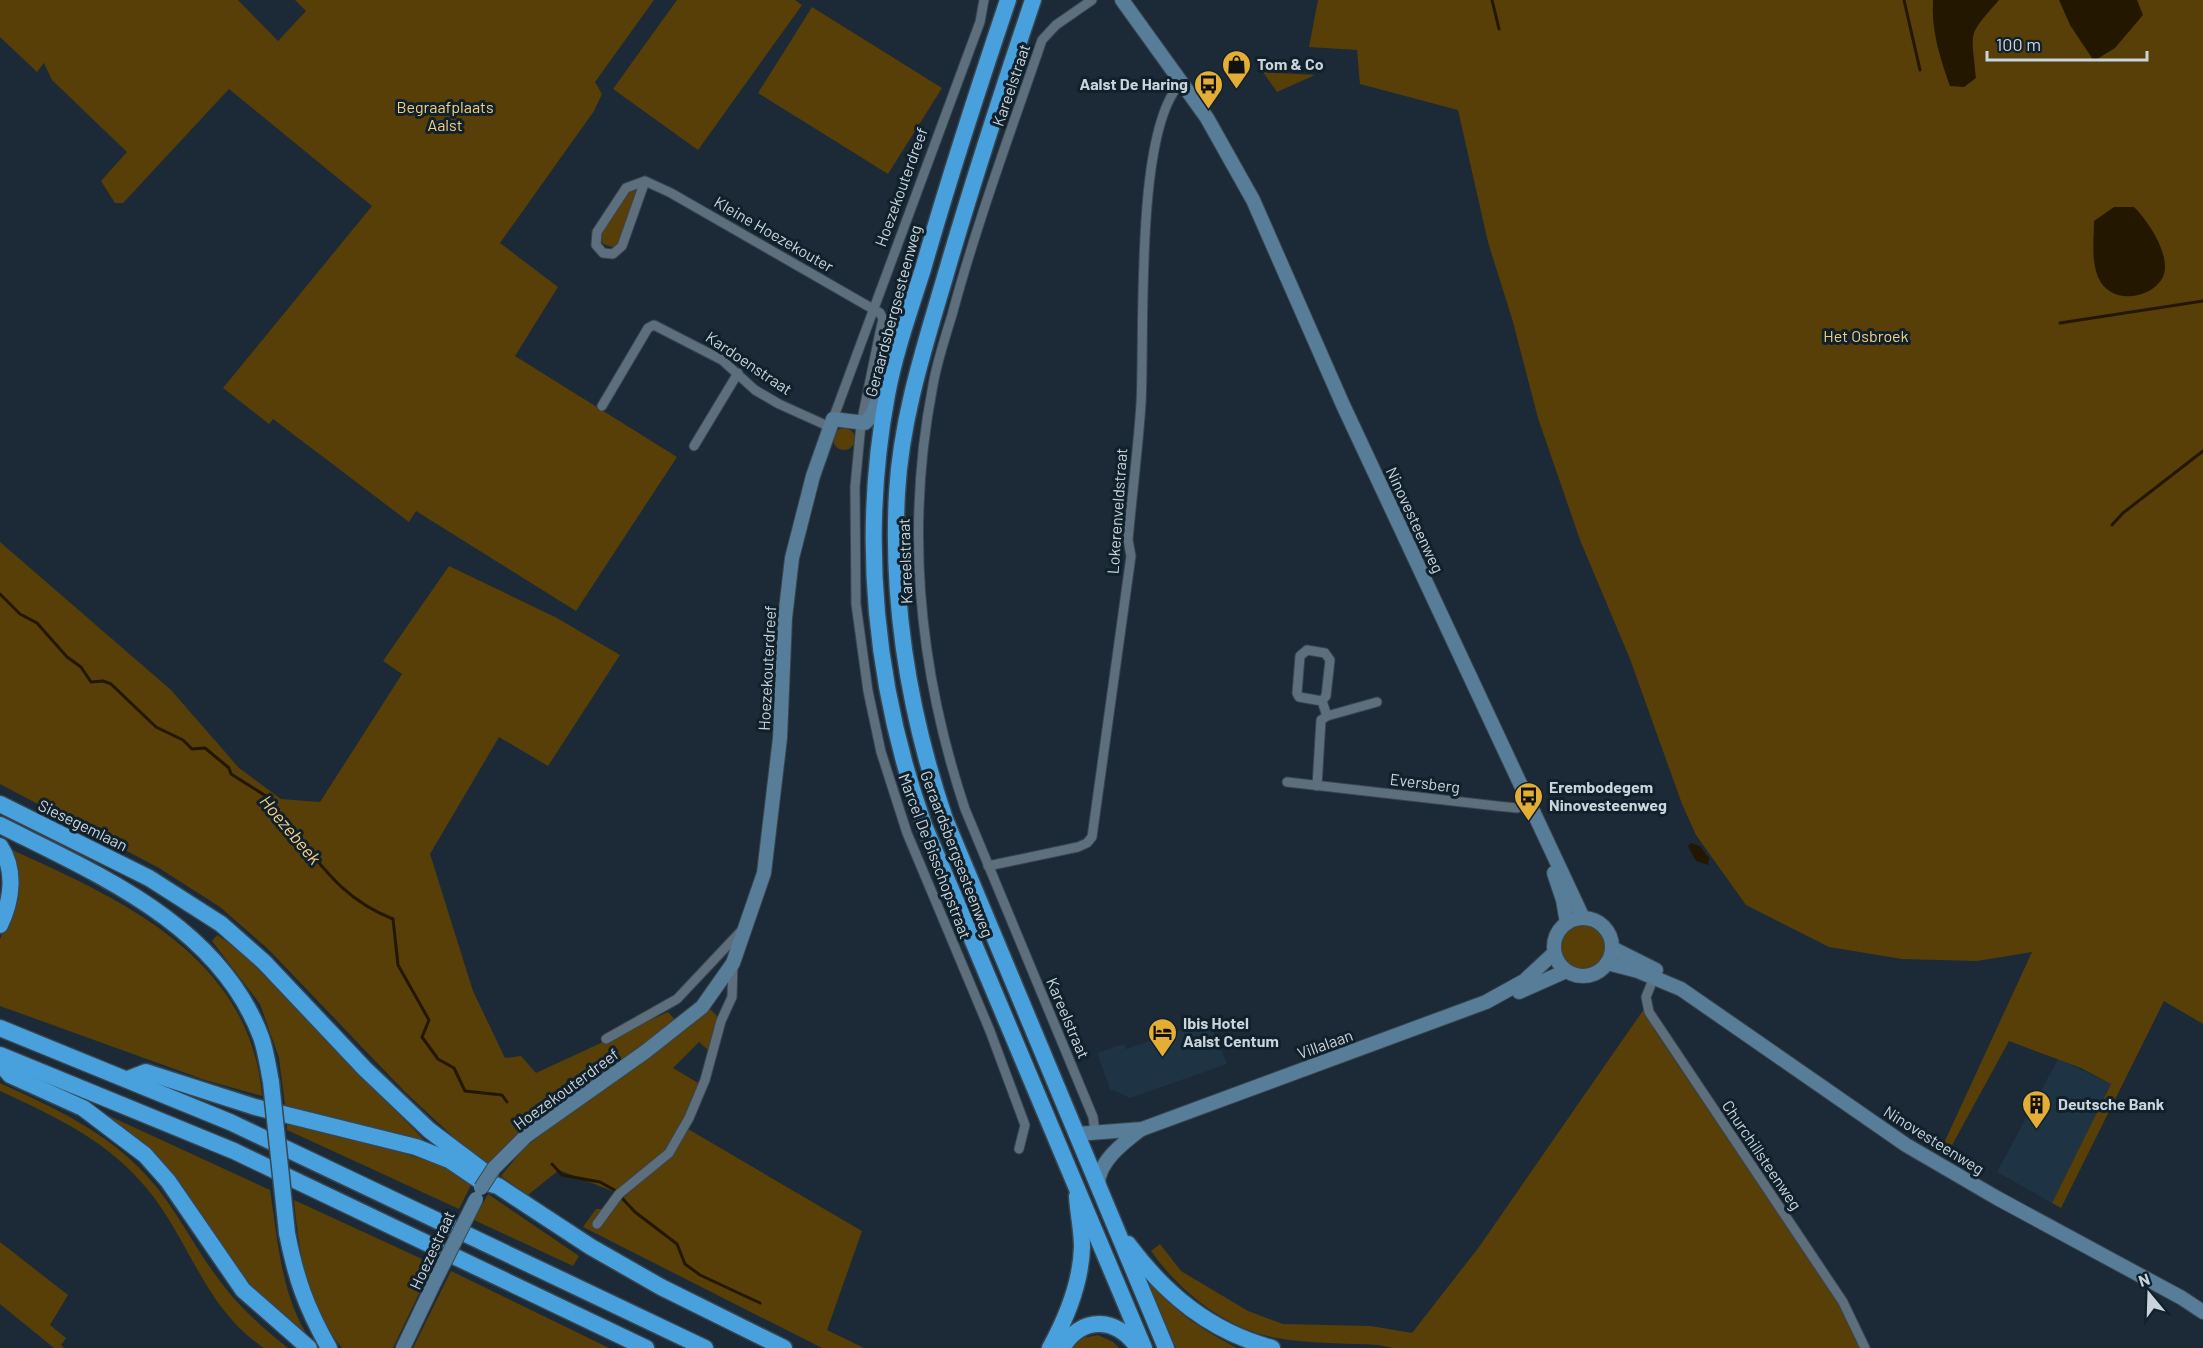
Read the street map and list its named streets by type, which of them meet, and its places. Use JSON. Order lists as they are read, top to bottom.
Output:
{
  "streets": {
    "highway": ["Geraardsbergsesteenweg", "Siesegemlaan"],
    "main road": [
      "Hoezekouterdreef",
      "Ninovesteenweg",
      "Villalaan",
      "Hoezestraat"
    ],
    "street": [
      "Kareelstraat",
      "Kleine Hoezekouter",
      "Kardoenstraat",
      "Lokerenveldstraat",
      "Eversberg",
      "Marcel De Bisschopstraat",
      "Churchillsteenweg"
    ]
  },
  "crossings": [
    ["Kareelstraat", "Lokerenveldstraat"],
    ["Kareelstraat", "Villalaan"],
    ["Hoezekouterdreef", "Kleine Hoezekouter"],
    ["Hoezekouterdreef", "Kardoenstraat"],
    ["Hoezekouterdreef", "Hoezestraat"],
    ["Kleine Hoezekouter", "Marcel De Bisschopstraat"],
    ["Geraardsbergsesteenweg", "Villalaan"],
    ["Lokerenveldstraat", "Ninovesteenweg"],
    ["Ninovesteenweg", "Eversberg"],
    ["Ninovesteenweg", "Villalaan"],
    ["Ninovesteenweg", "Churchillsteenweg"],
    ["Siesegemlaan", "Hoezestraat"]
  ],
  "water": ["Hoezebeek"],
  "parks": ["Begraafplaats Aalst", "Het Osbroek"],
  "places": {
    "shop": ["Tom & Co"],
    "bus stop": ["Aalst De Haring", "Erembodegem Ninovesteenweg"],
    "hotel": ["Ibis Hotel Aalst Centum"],
    "building": ["Deutsche Bank"]
  },
  "scale_bar": "100 m",
  "north": "top"
}
